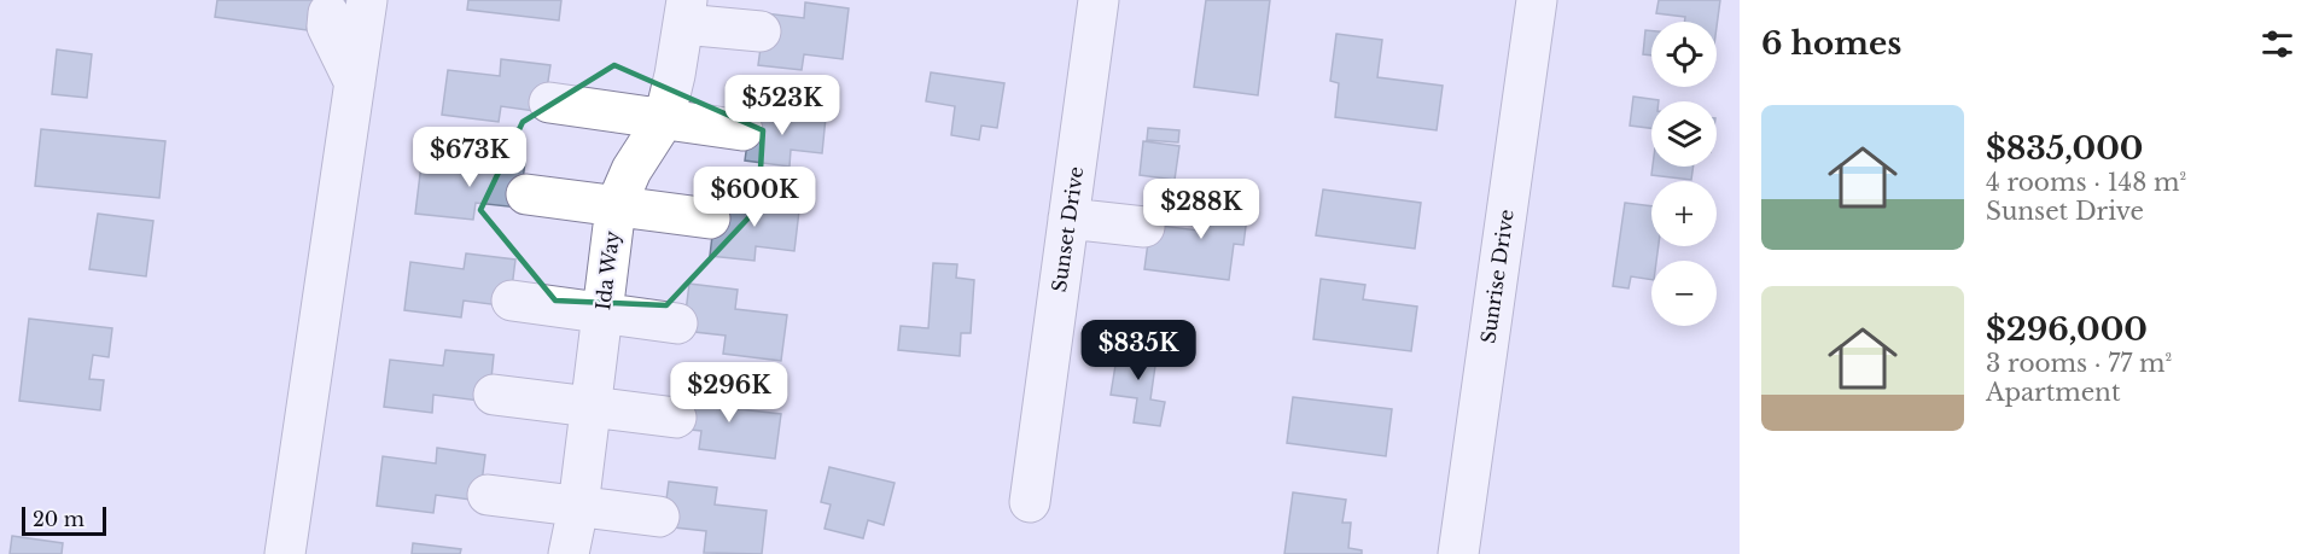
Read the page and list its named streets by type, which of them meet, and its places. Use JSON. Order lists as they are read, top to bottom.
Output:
{
  "streets": {
    "street": ["Sunset Drive", "Ida Way", "Sunrise Drive"]
  },
  "scale_bar": "20 m",
  "page": {
    "heading": "6 homes",
    "map_buttons": ["+", "−"],
    "price": [
      "$523K",
      "$673K",
      "$600K",
      "$288K",
      "$835K",
      "$296K"
    ],
    "list": [
      {
        "name": "$835,000",
        "note": "4 rooms · 148 m² · Sunset Drive"
      },
      {
        "name": "$296,000",
        "note": "3 rooms · 77 m² · Apartment"
      }
    ],
    "scale": "20 m"
  }
}
